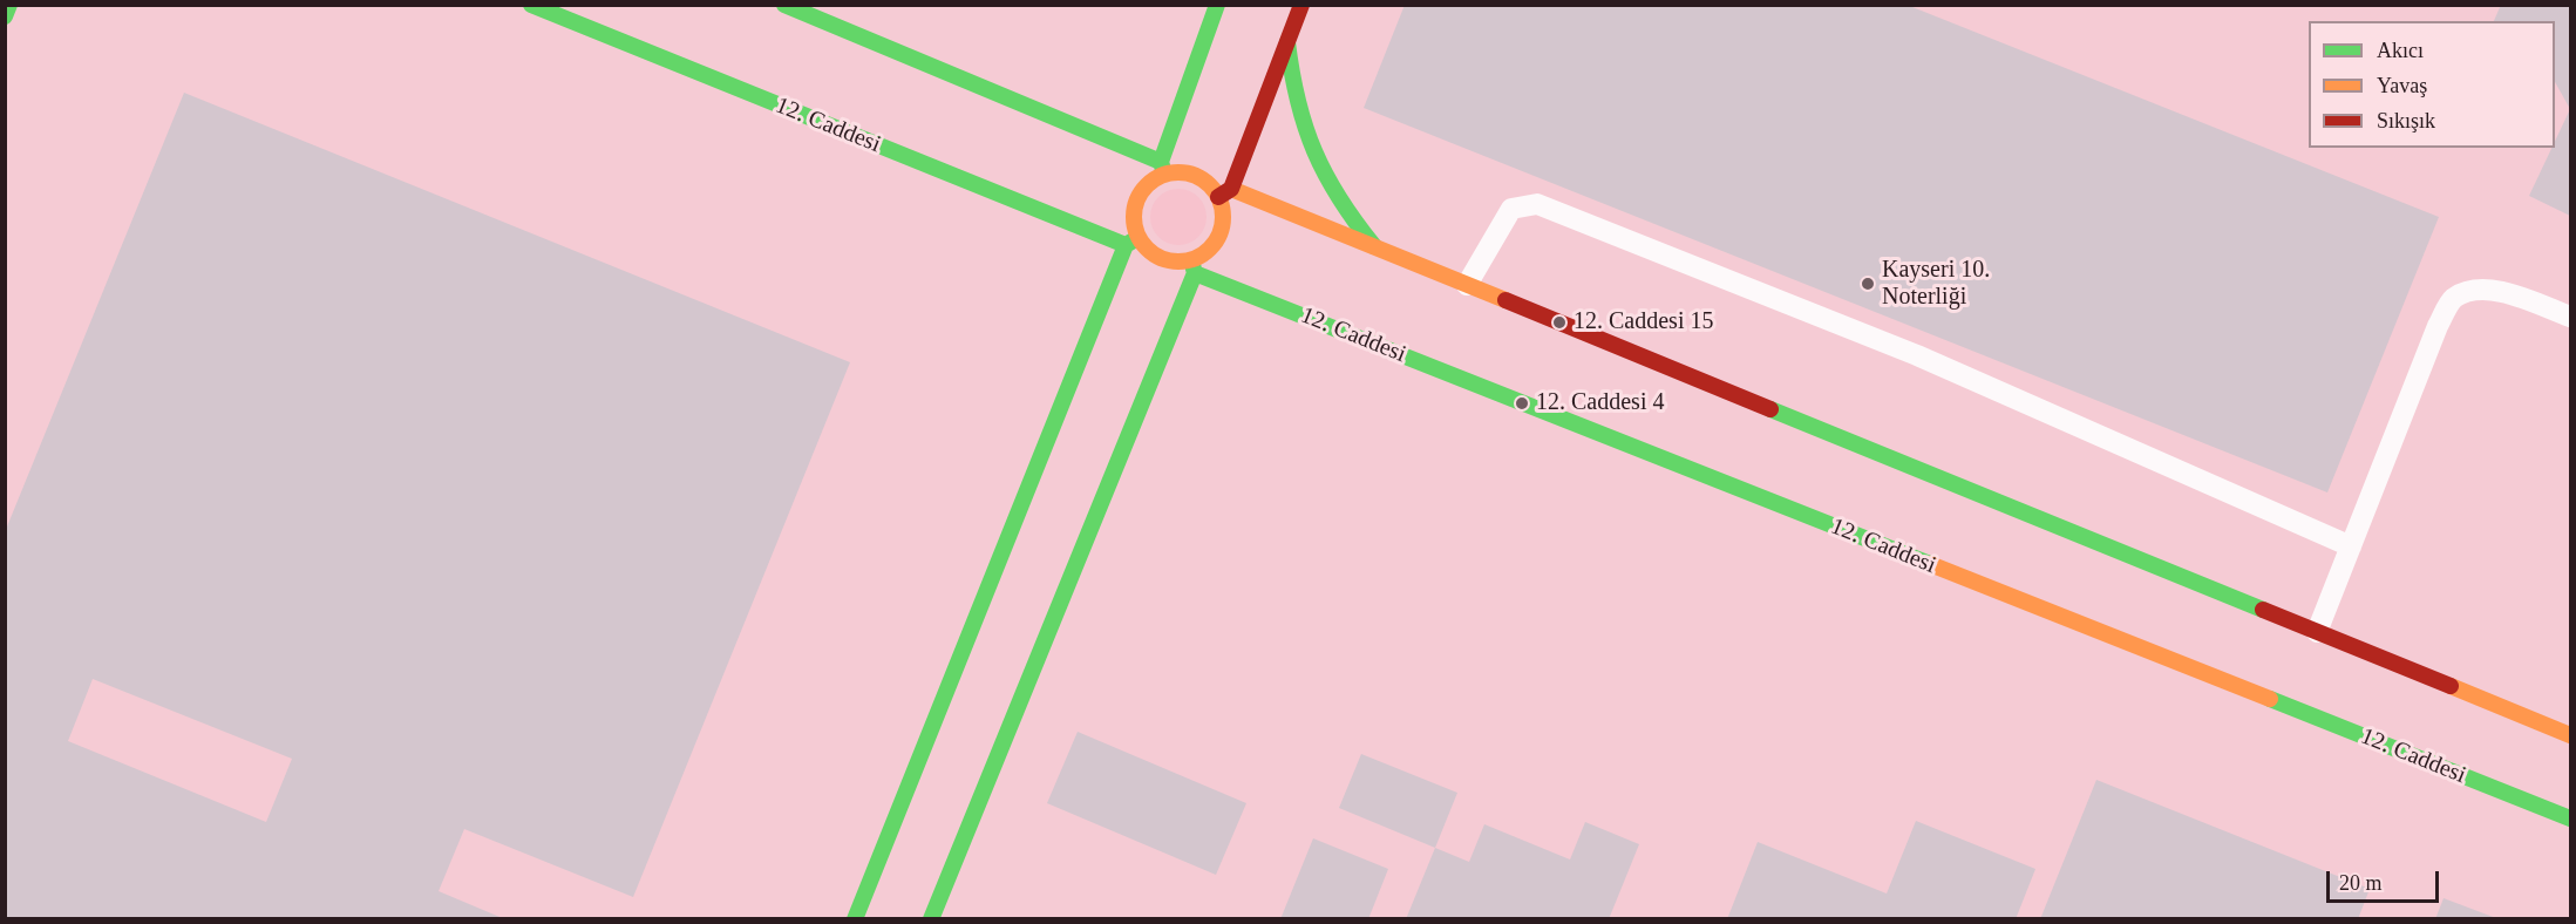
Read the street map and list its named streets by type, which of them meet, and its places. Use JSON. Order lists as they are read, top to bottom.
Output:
{
  "streets": {
    "street": ["12. Caddesi"]
  },
  "places": ["Kayseri 10. Noterliği", "12. Caddesi 15", "12. Caddesi 4"],
  "legend": ["Akıcı", "Yavaş", "Sıkışık"],
  "scale_bar": "20 m"
}
